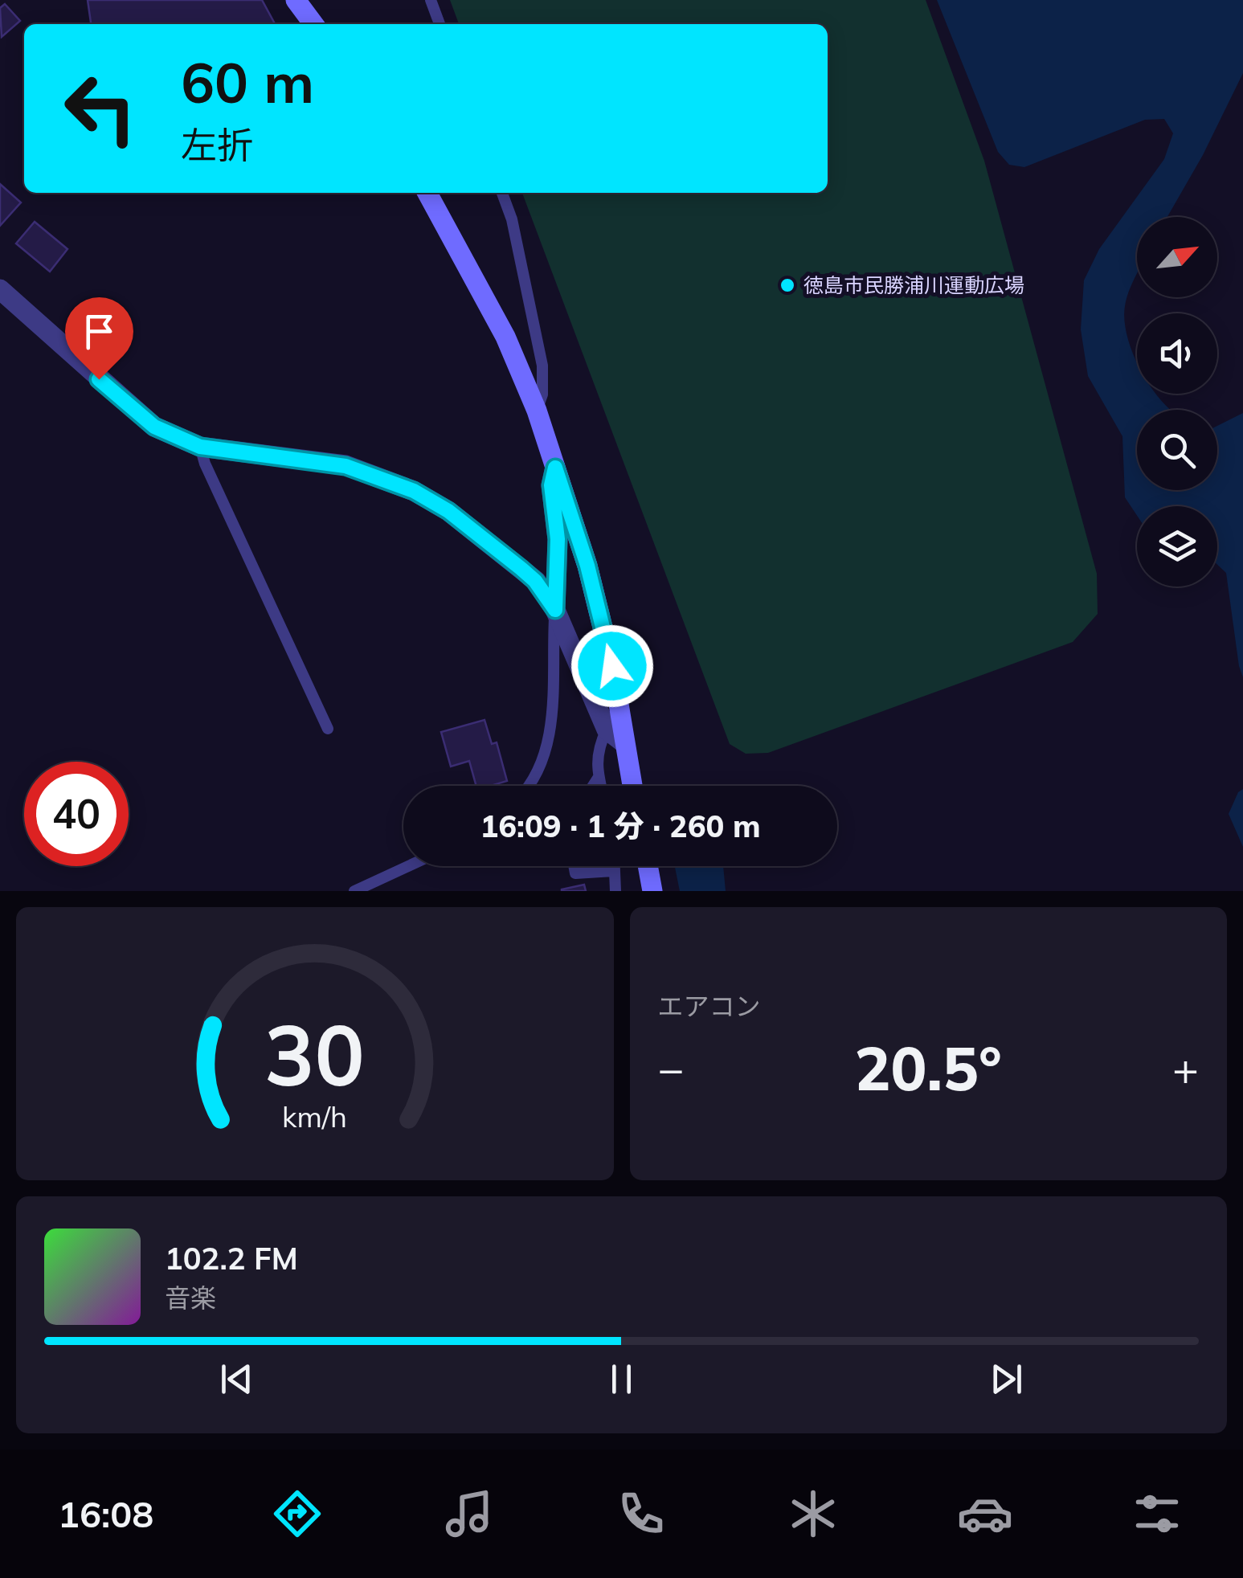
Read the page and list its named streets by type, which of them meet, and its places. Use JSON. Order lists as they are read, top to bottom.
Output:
{
  "places": ["徳島市民勝浦川運動広場"],
  "north": "top right",
  "page": {
    "turn": ["60 m", "左折"],
    "limit": "40",
    "trip": "16:09 · 1 分 · 260 m",
    "tile": "エアコン",
    "heat": ["−", "20.5°", "+"],
    "song": ["102.2 FM", "音楽"],
    "tabs": "16:08",
    "gauge": ["30", "km/h"]
  }
}
